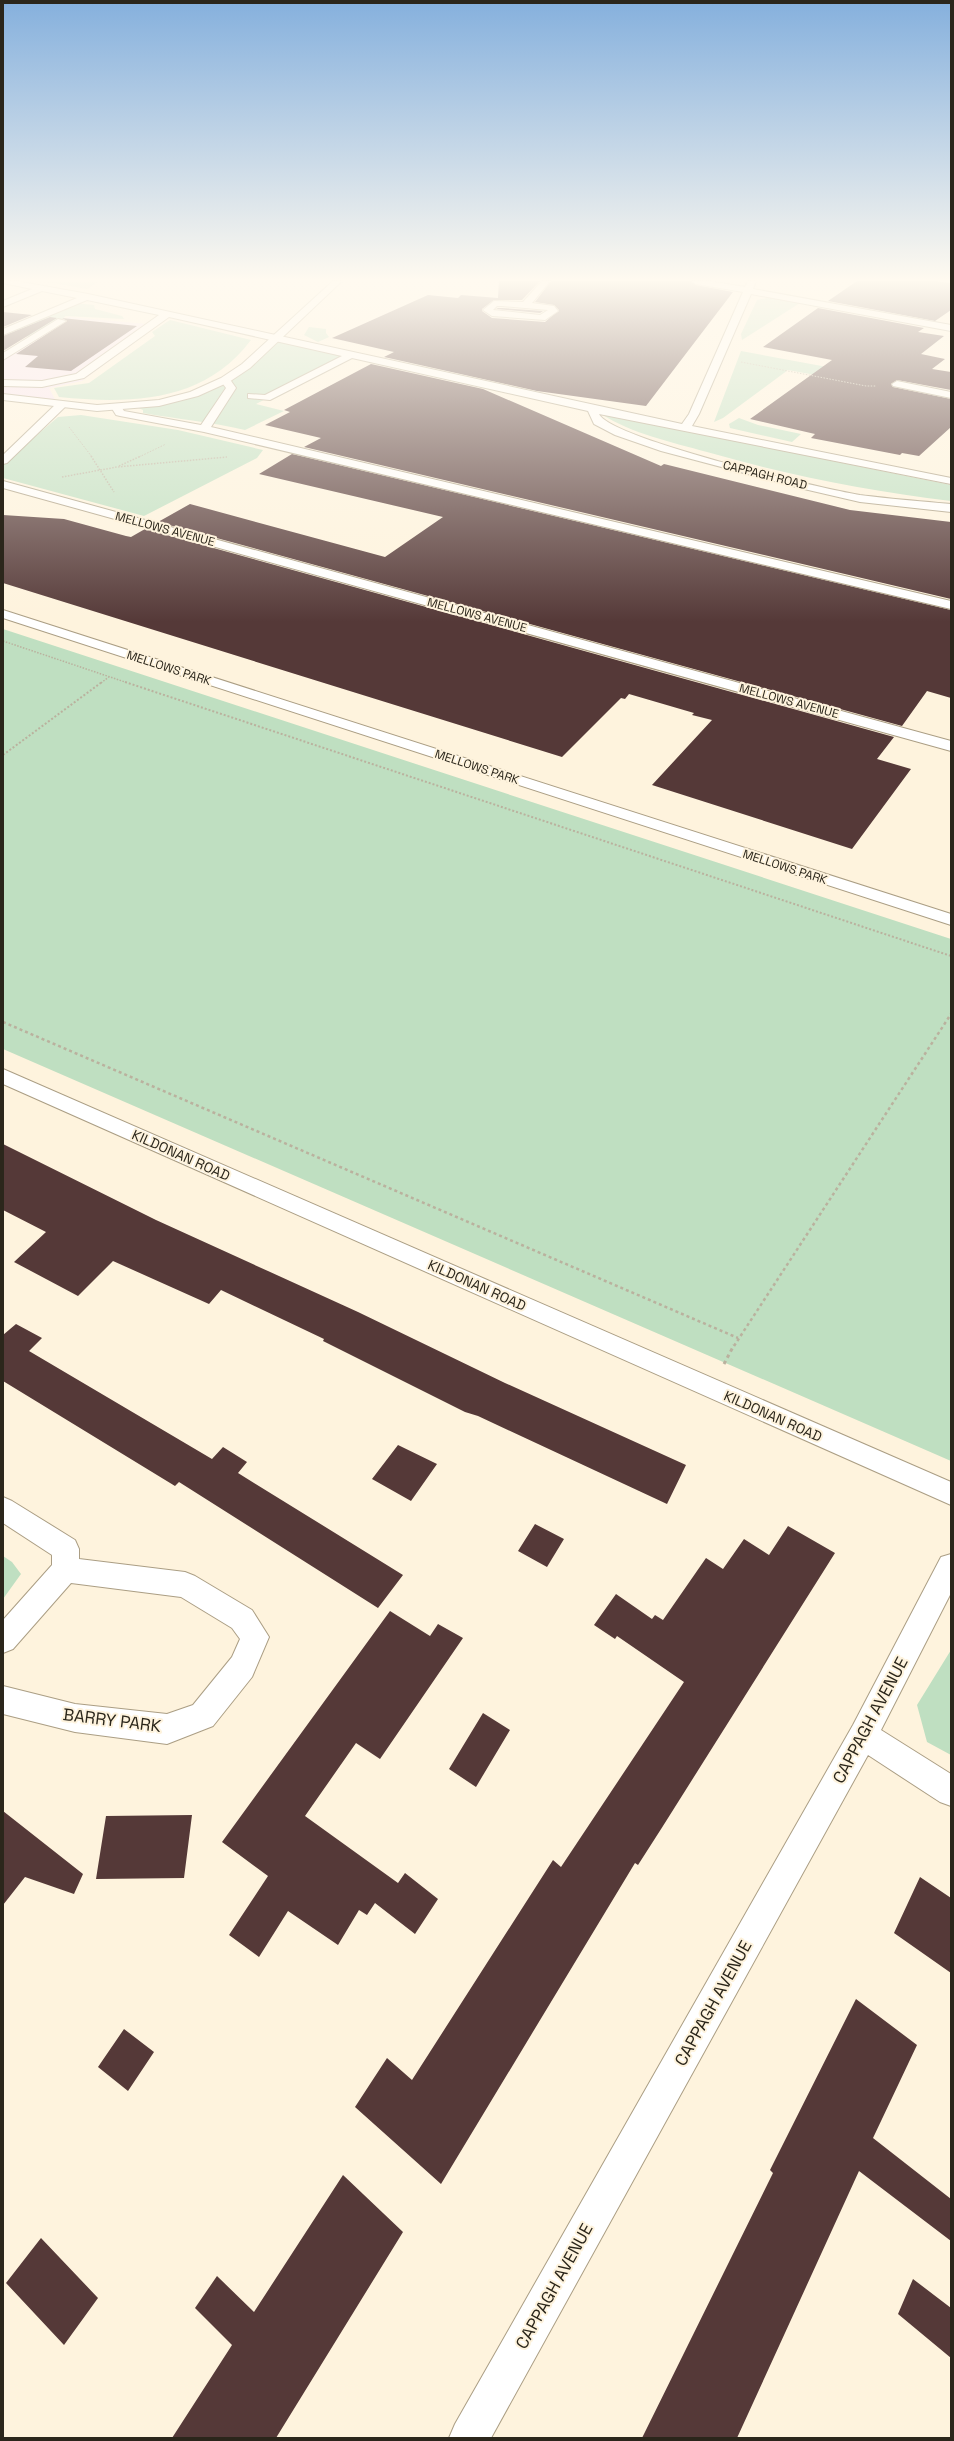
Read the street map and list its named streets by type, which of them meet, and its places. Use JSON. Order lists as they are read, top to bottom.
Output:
{
  "streets": {
    "street": [
      "CAPPAGH ROAD",
      "MELLOWS AVENUE",
      "MELLOWS PARK",
      "KILDONAN ROAD",
      "BARRY PARK",
      "CAPPAGH AVENUE"
    ]
  }
}
